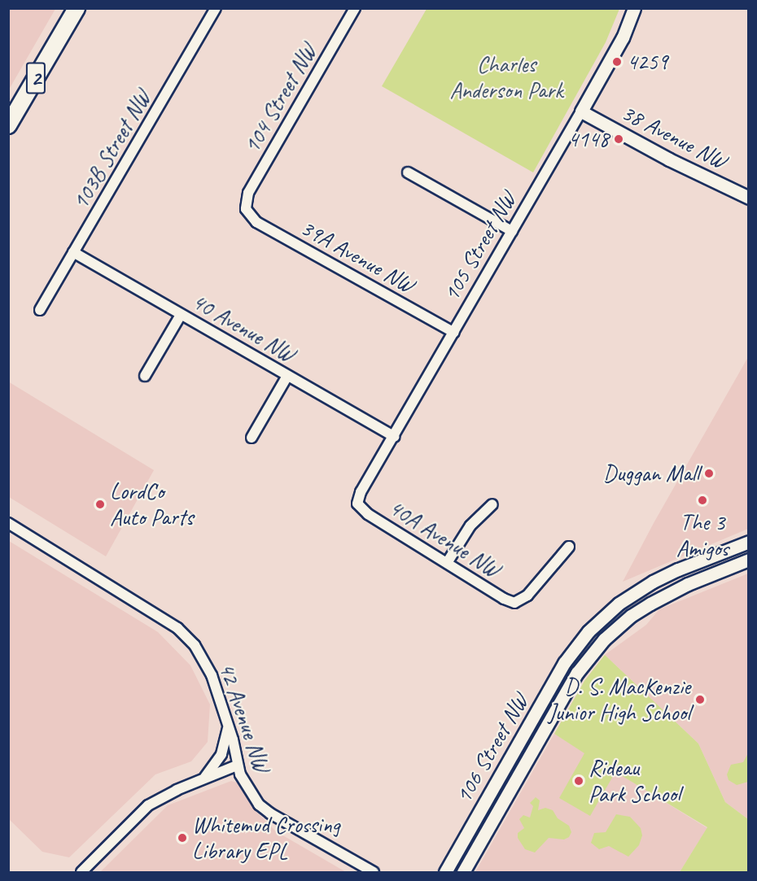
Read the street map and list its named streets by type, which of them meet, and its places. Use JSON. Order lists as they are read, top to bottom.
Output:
{
  "streets": {
    "highway": ["2"],
    "street": [
      "104 Street NW",
      "38 Avenue NW",
      "103B Street NW",
      "105 Street NW",
      "39A Avenue NW",
      "40 Avenue NW",
      "40A Avenue NW",
      "42 Avenue NW",
      "106 Street NW"
    ]
  },
  "crossings": [
    ["104 Street NW", "39A Avenue NW"],
    ["38 Avenue NW", "105 Street NW"],
    ["103B Street NW", "40 Avenue NW"],
    ["105 Street NW", "39A Avenue NW"],
    ["105 Street NW", "40 Avenue NW"],
    ["105 Street NW", "40A Avenue NW"]
  ],
  "parks": ["Charles Anderson Park"],
  "places": [
    "4259",
    "4148",
    "Duggan Mall",
    "The 3 Amigos",
    "LordCo Auto Parts",
    "D. S. MacKenzie Junior High School",
    "Rideau Park School",
    "Whitemud Crossing Library EPL"
  ]
}
